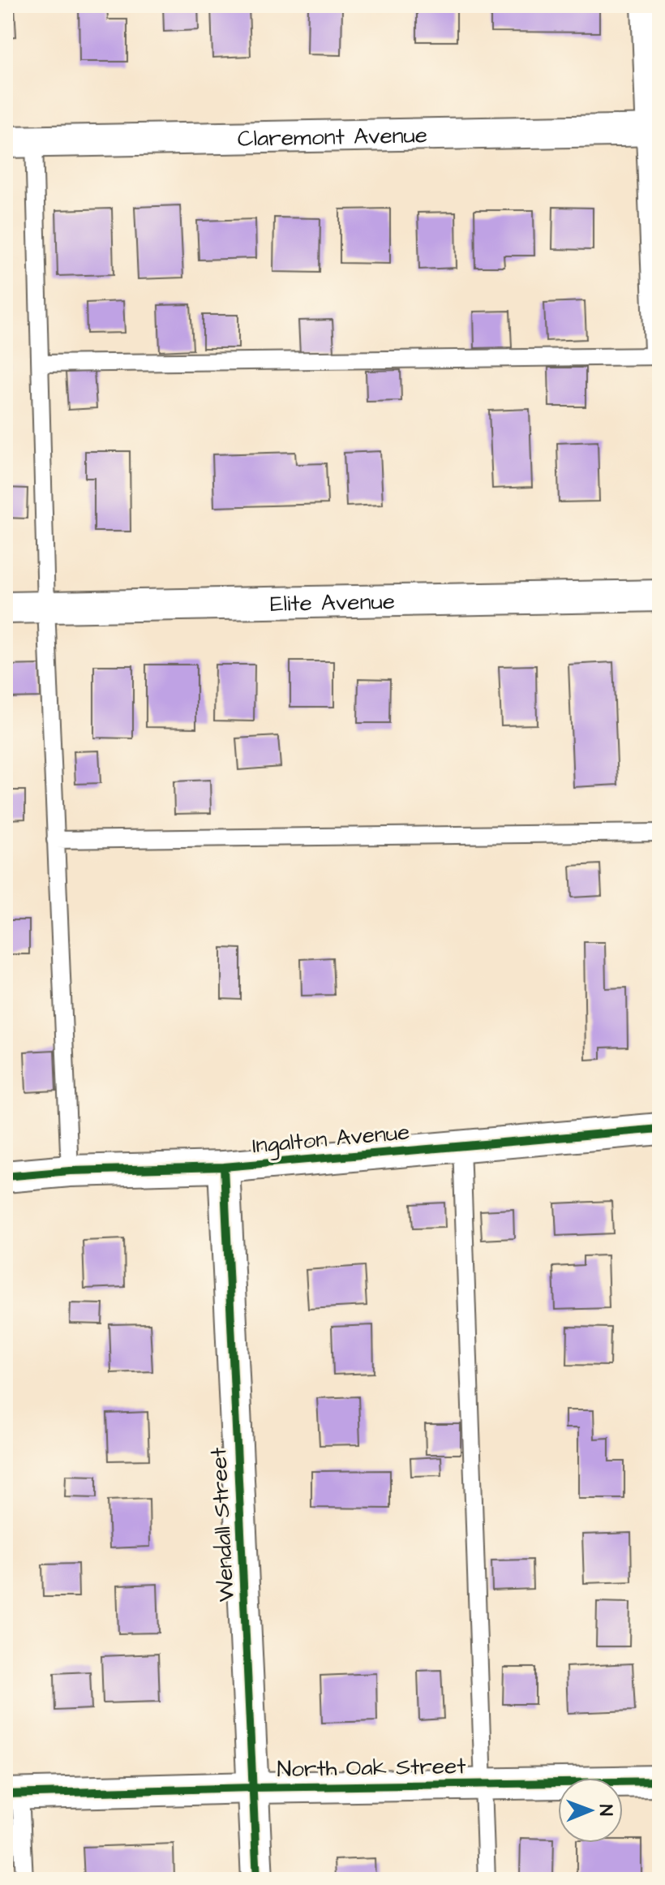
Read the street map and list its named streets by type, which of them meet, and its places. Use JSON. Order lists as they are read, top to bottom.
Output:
{
  "streets": {
    "street": [
      "Claremont Avenue",
      "Elite Avenue",
      "Ingalton Avenue",
      "Wendall Street",
      "North Oak Street"
    ]
  },
  "crossings": [
    ["Ingalton Avenue", "Wendall Street"],
    ["Wendall Street", "North Oak Street"]
  ],
  "north": "right"
}
